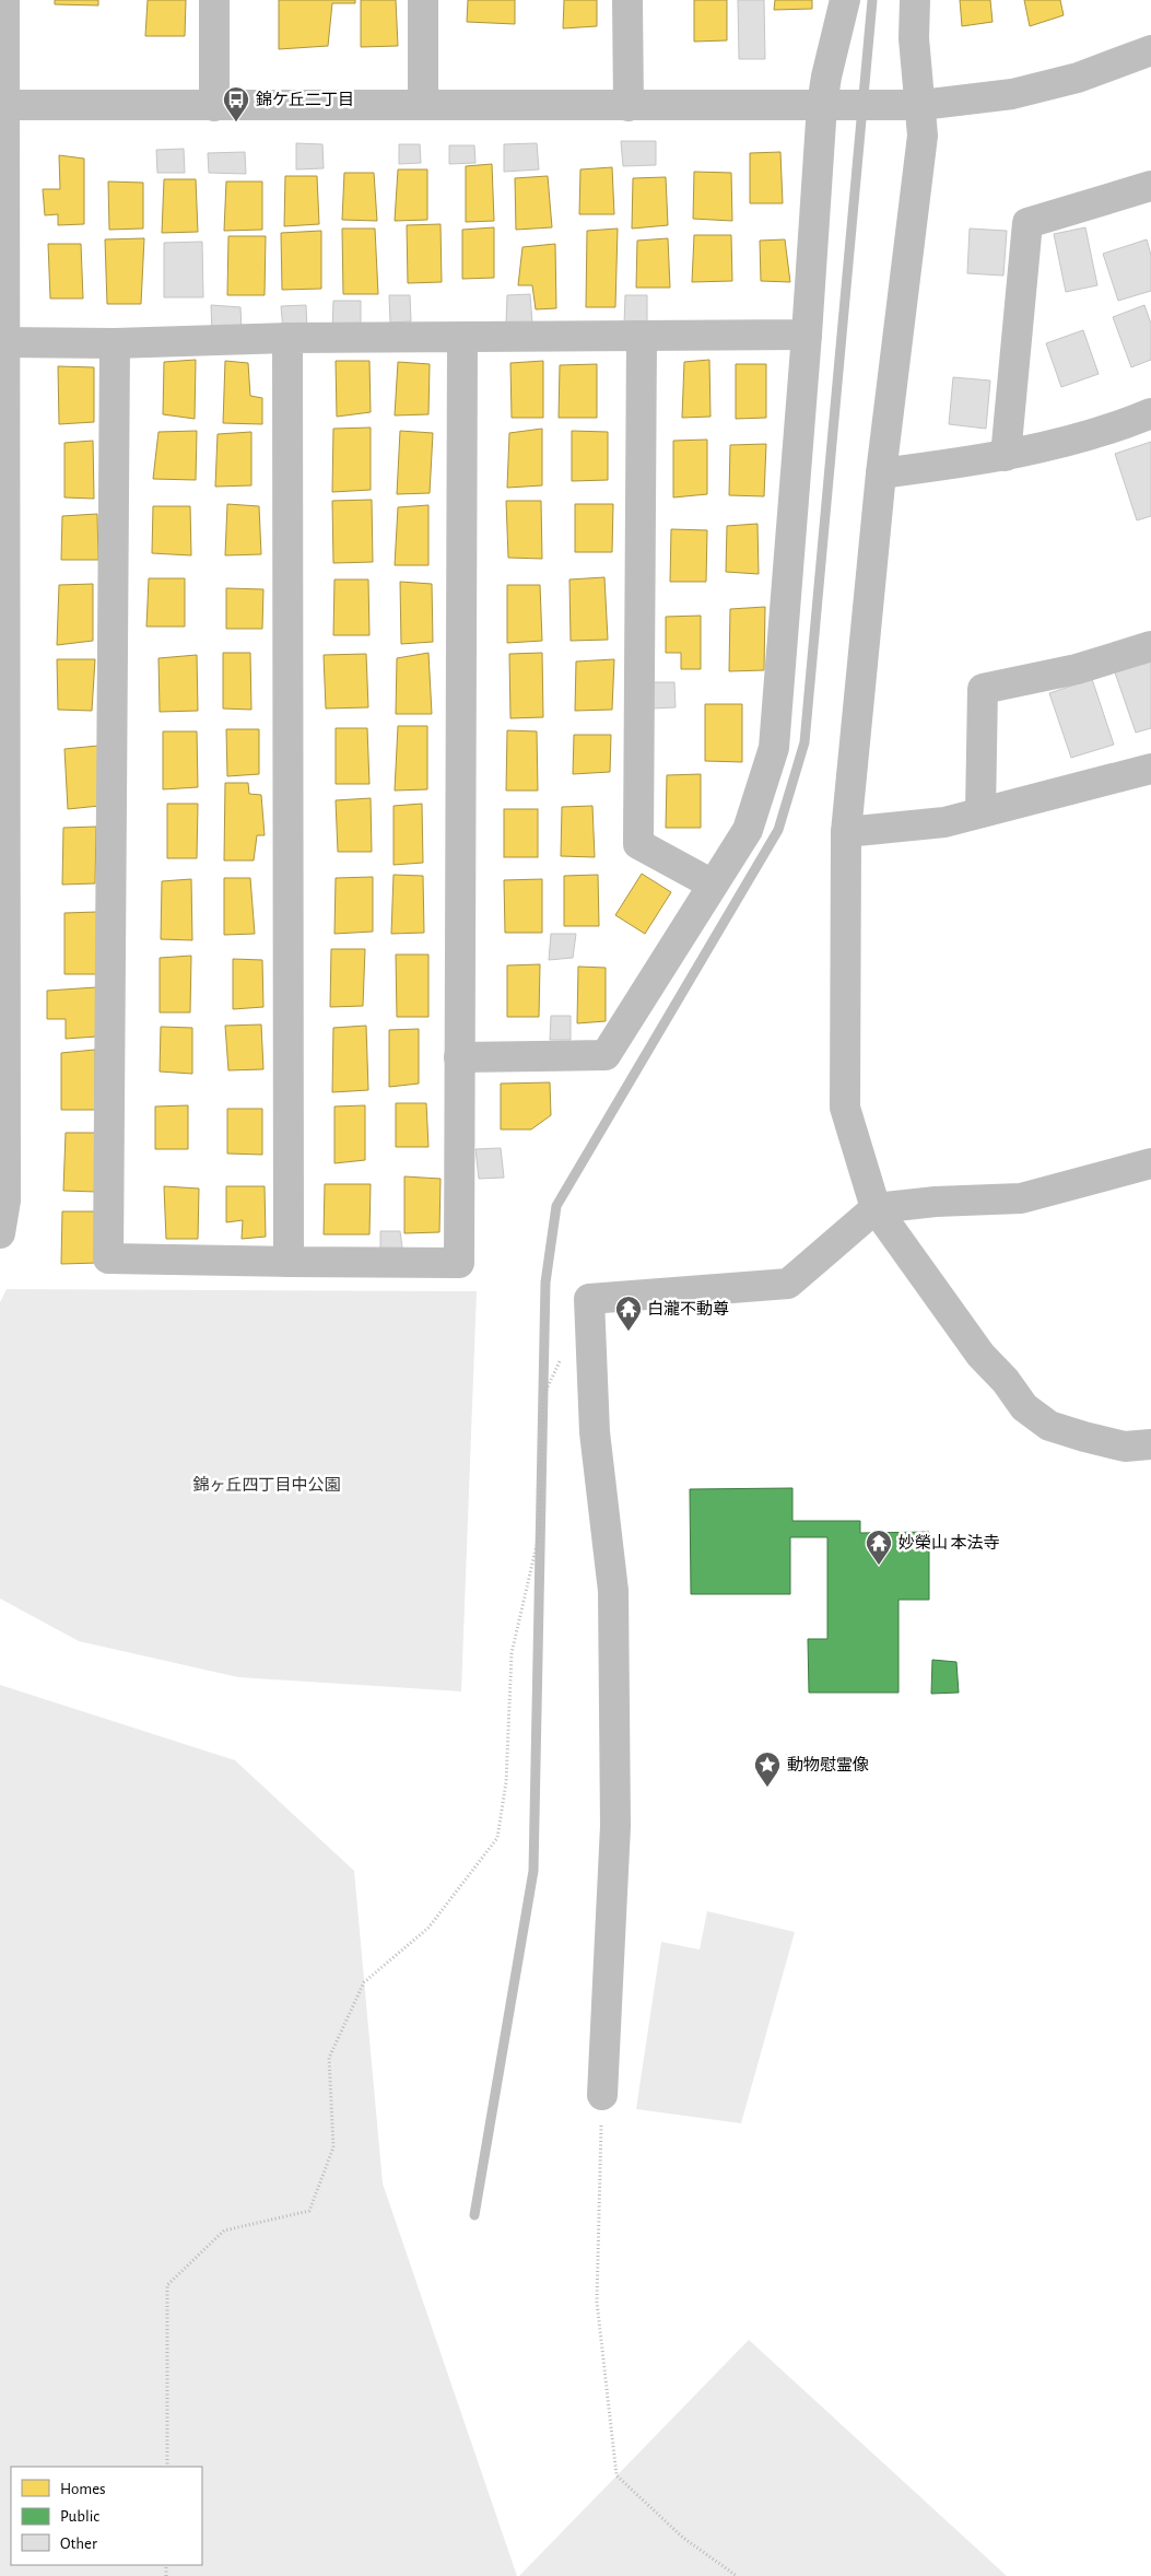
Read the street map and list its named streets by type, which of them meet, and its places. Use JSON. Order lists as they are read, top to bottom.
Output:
{
  "parks": ["錦ヶ丘四丁目中公園"],
  "places": {
    "bus stop": ["錦ケ丘二丁目"],
    "temple": ["白瀧不動尊", "妙榮山 本法寺"],
    "place": ["動物慰霊像"]
  },
  "legend": ["Homes", "Public", "Other"]
}
